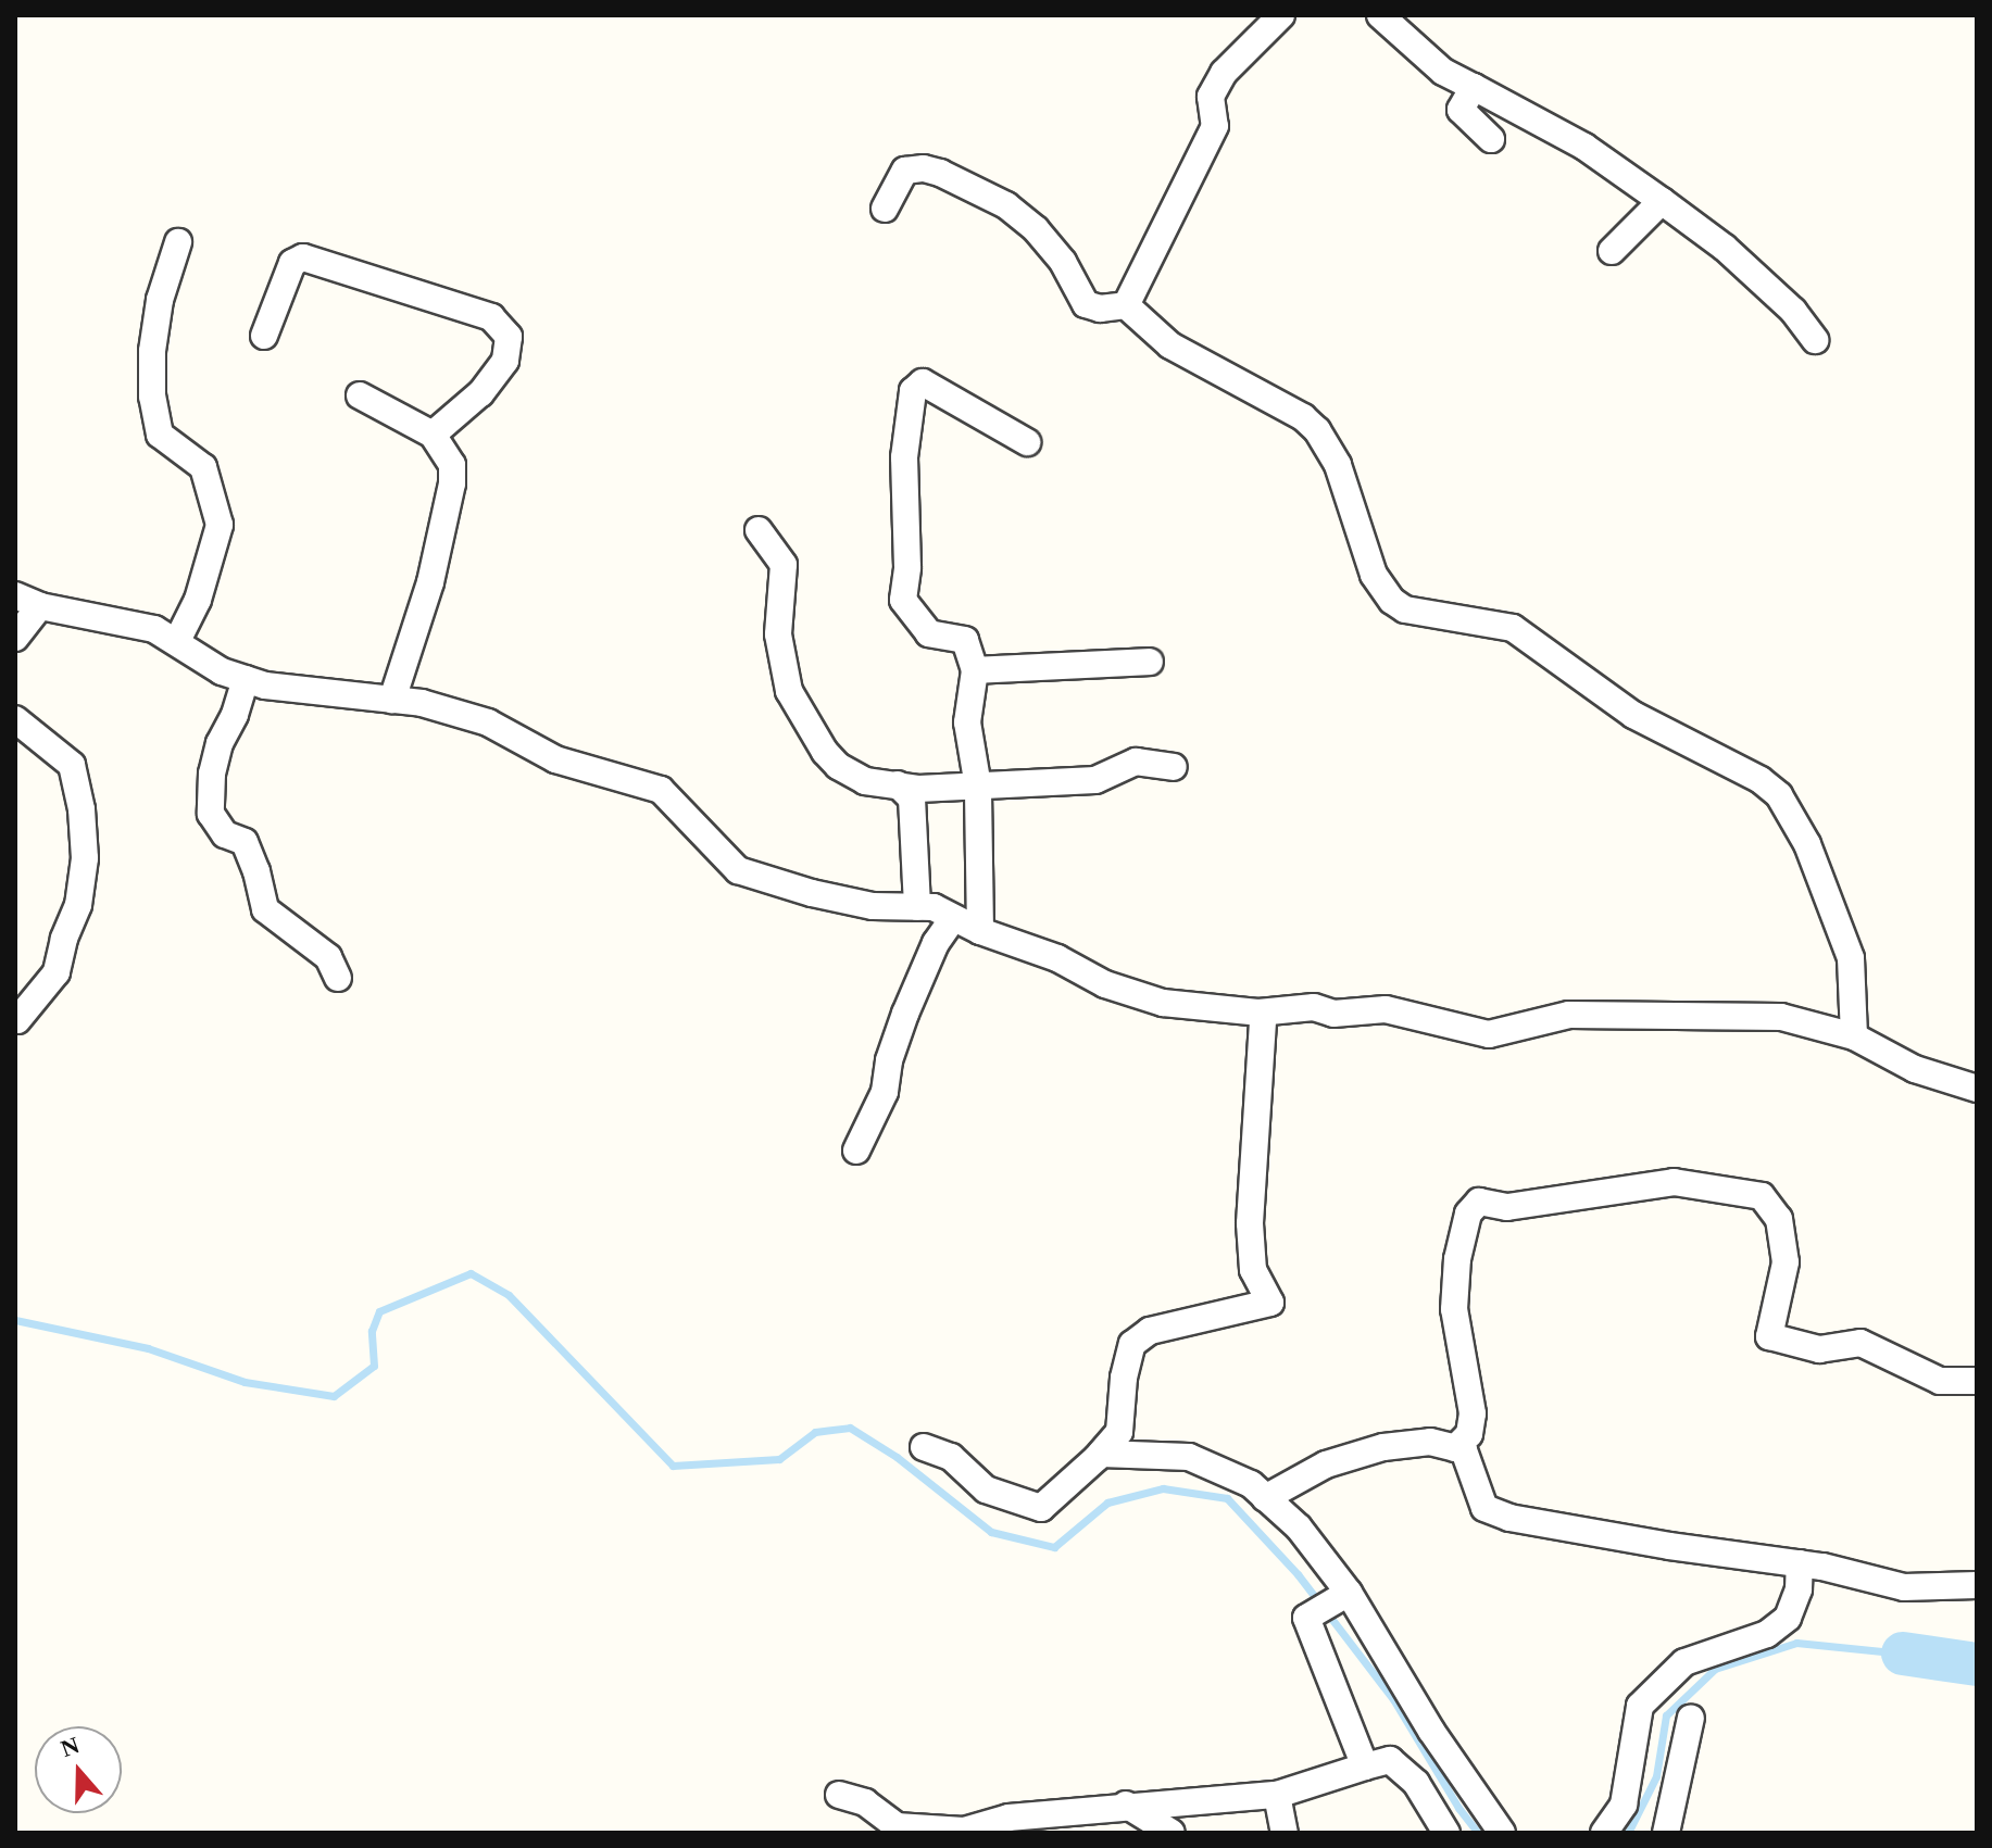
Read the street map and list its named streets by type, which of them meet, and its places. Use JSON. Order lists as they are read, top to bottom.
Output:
{
  "north": "top"
}
